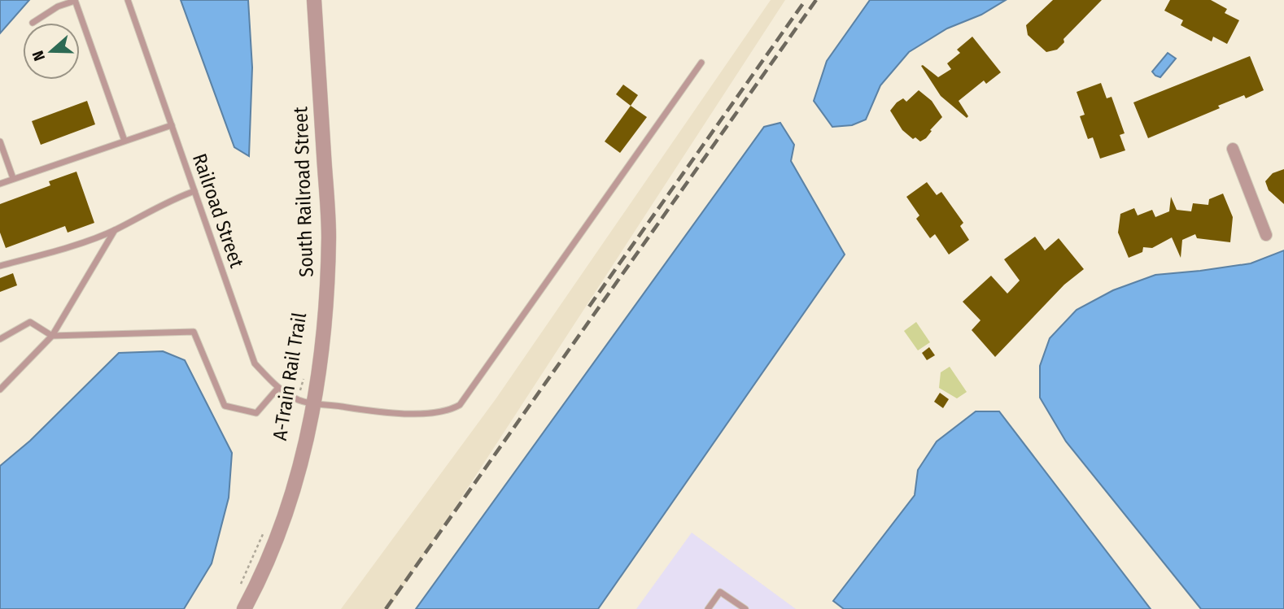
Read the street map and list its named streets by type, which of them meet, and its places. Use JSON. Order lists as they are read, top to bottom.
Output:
{
  "streets": {
    "street": ["South Railroad Street"],
    "lane": ["Railroad Street"],
    "path": ["A-Train Rail Trail"]
  },
  "crossings": [
    ["South Railroad Street", "Railroad Street"],
    ["Railroad Street", "A-Train Rail Trail"]
  ],
  "north": "left"
}
